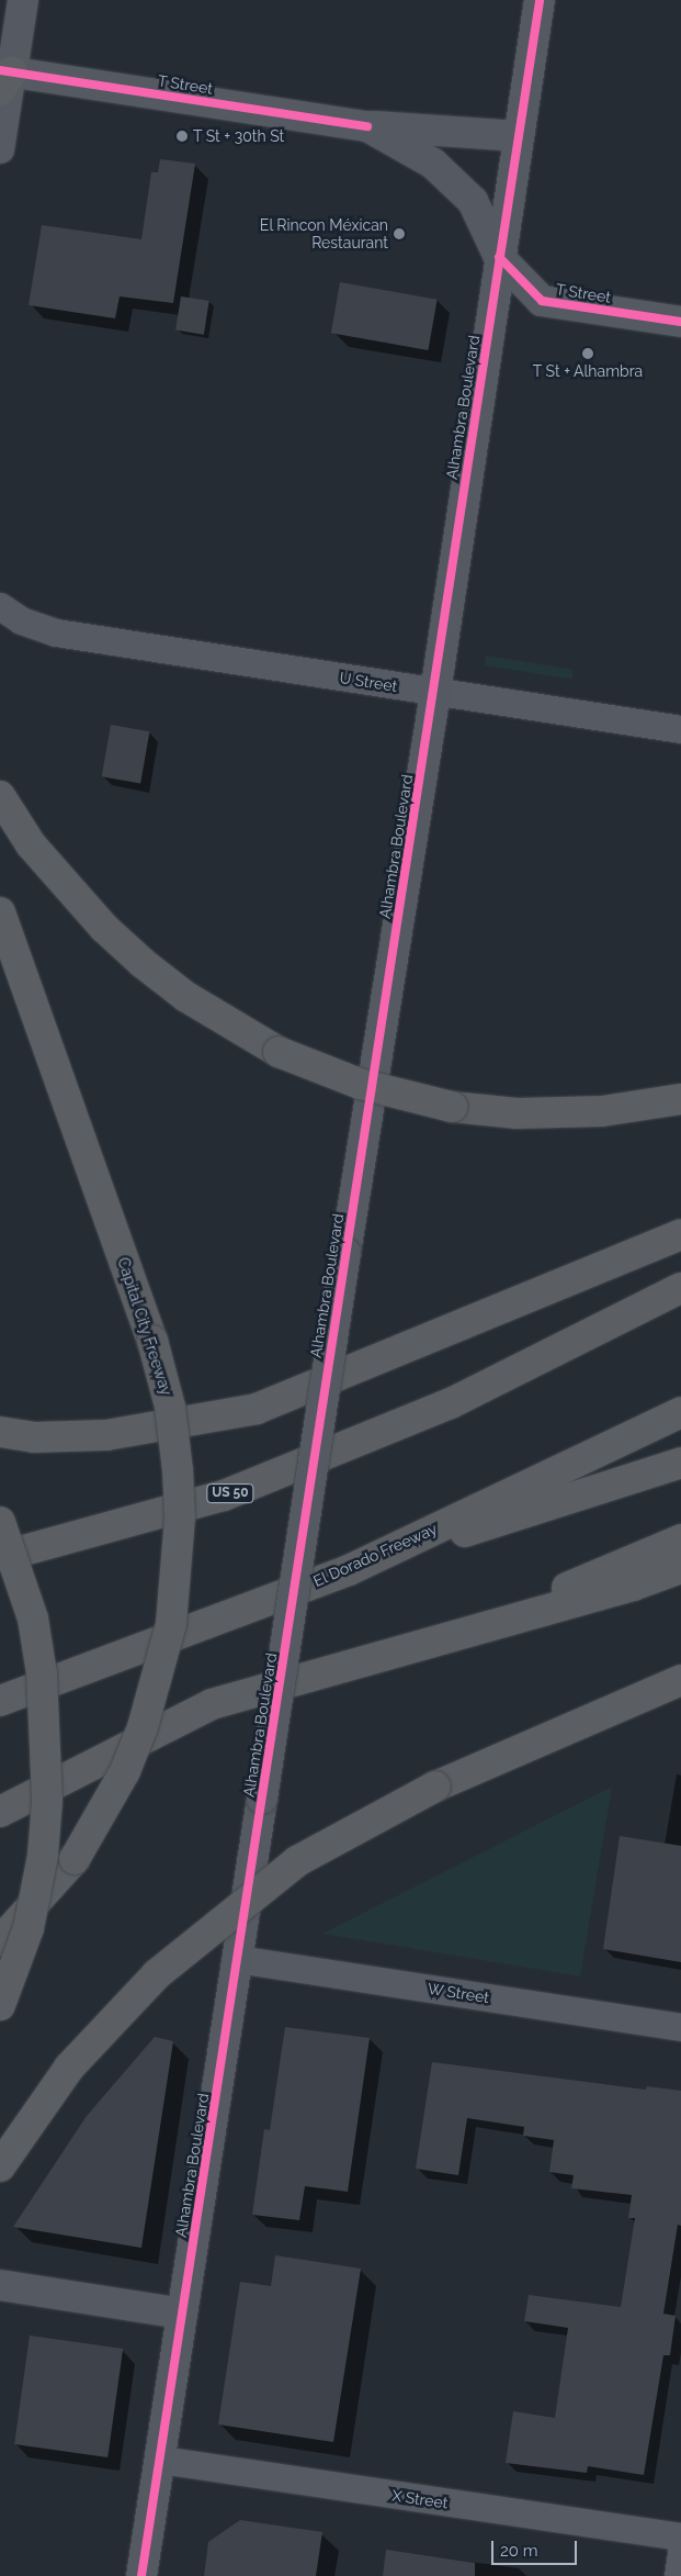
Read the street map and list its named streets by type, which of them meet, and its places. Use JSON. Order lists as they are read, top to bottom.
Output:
{
  "streets": {
    "highway": ["Capital City Freeway", "US 50", "El Dorado Freeway"],
    "main road": ["T Street", "Alhambra Boulevard"],
    "street": ["U Street", "W Street", "X Street"]
  },
  "crossings": [
    ["T Street", "Alhambra Boulevard"],
    ["Alhambra Boulevard", "U Street"],
    ["Alhambra Boulevard", "W Street"],
    ["Alhambra Boulevard", "X Street"]
  ],
  "places": ["T St + 30th St", "El Rincon Méxican Restaurant", "T St + Alhambra"],
  "scale_bar": "20 m"
}
